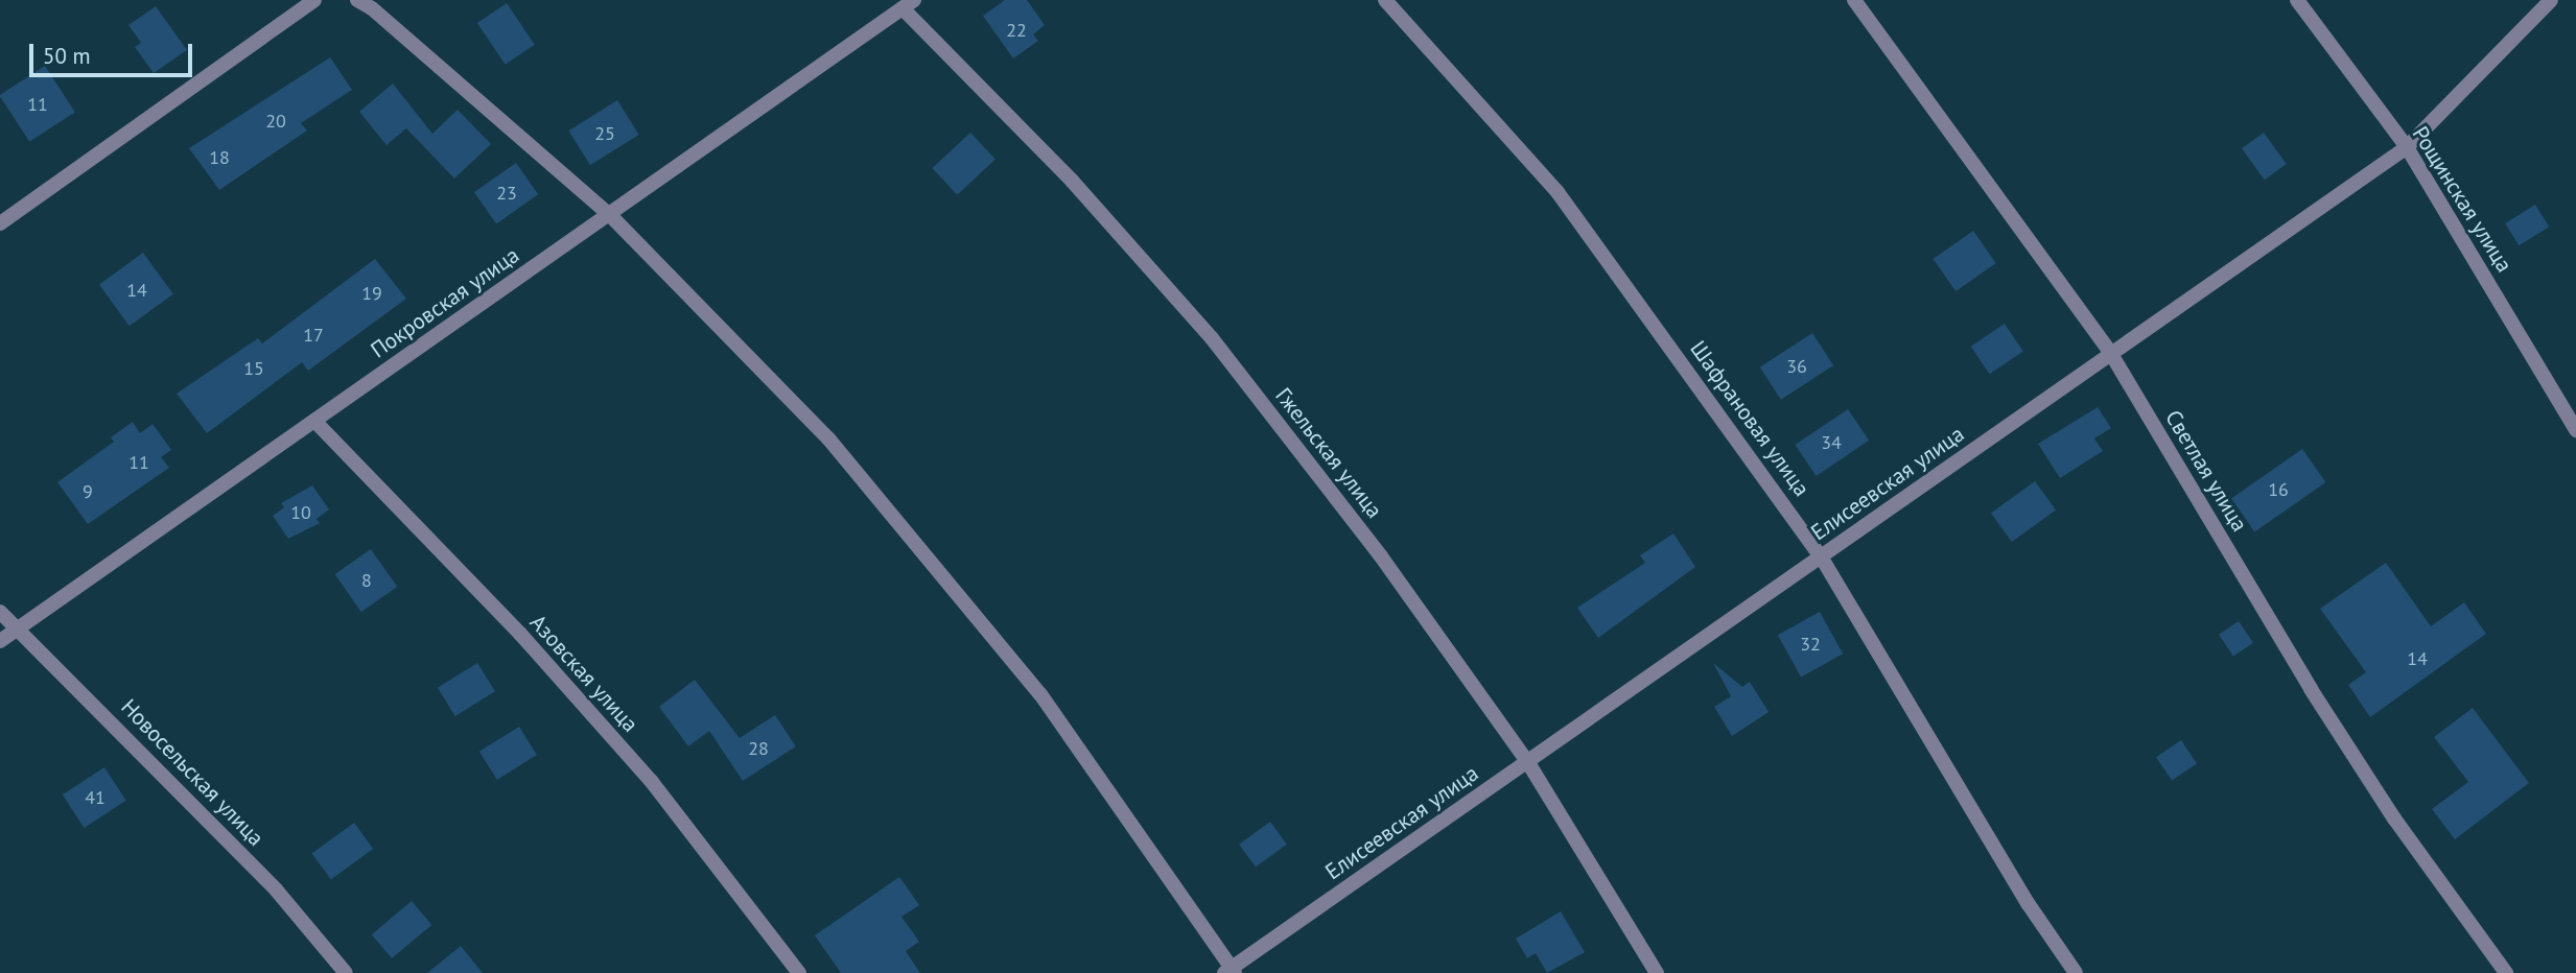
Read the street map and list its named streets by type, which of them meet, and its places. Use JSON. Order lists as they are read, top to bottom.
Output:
{
  "streets": {
    "street": [
      "Рощинская улица",
      "Покровская улица",
      "Шафрановая улица",
      "Гжельская улица",
      "Светлая улица",
      "Елисеевская улица",
      "Азовская улица",
      "Новосельская улица"
    ]
  },
  "crossings": [
    ["Рощинская улица", "Елисеевская улица"],
    ["Покровская улица", "Гжельская улица"],
    ["Покровская улица", "Азовская улица"],
    ["Покровская улица", "Новосельская улица"],
    ["Шафрановая улица", "Елисеевская улица"],
    ["Гжельская улица", "Елисеевская улица"],
    ["Светлая улица", "Елисеевская улица"]
  ],
  "house_numbers": [
    "22",
    "11",
    "20",
    "25",
    "18",
    "23",
    "14",
    "19",
    "17",
    "36",
    "15",
    "34",
    "11",
    "16",
    "9",
    "10",
    "8",
    "32",
    "14",
    "28",
    "41"
  ],
  "scale_bar": "50 m"
}
